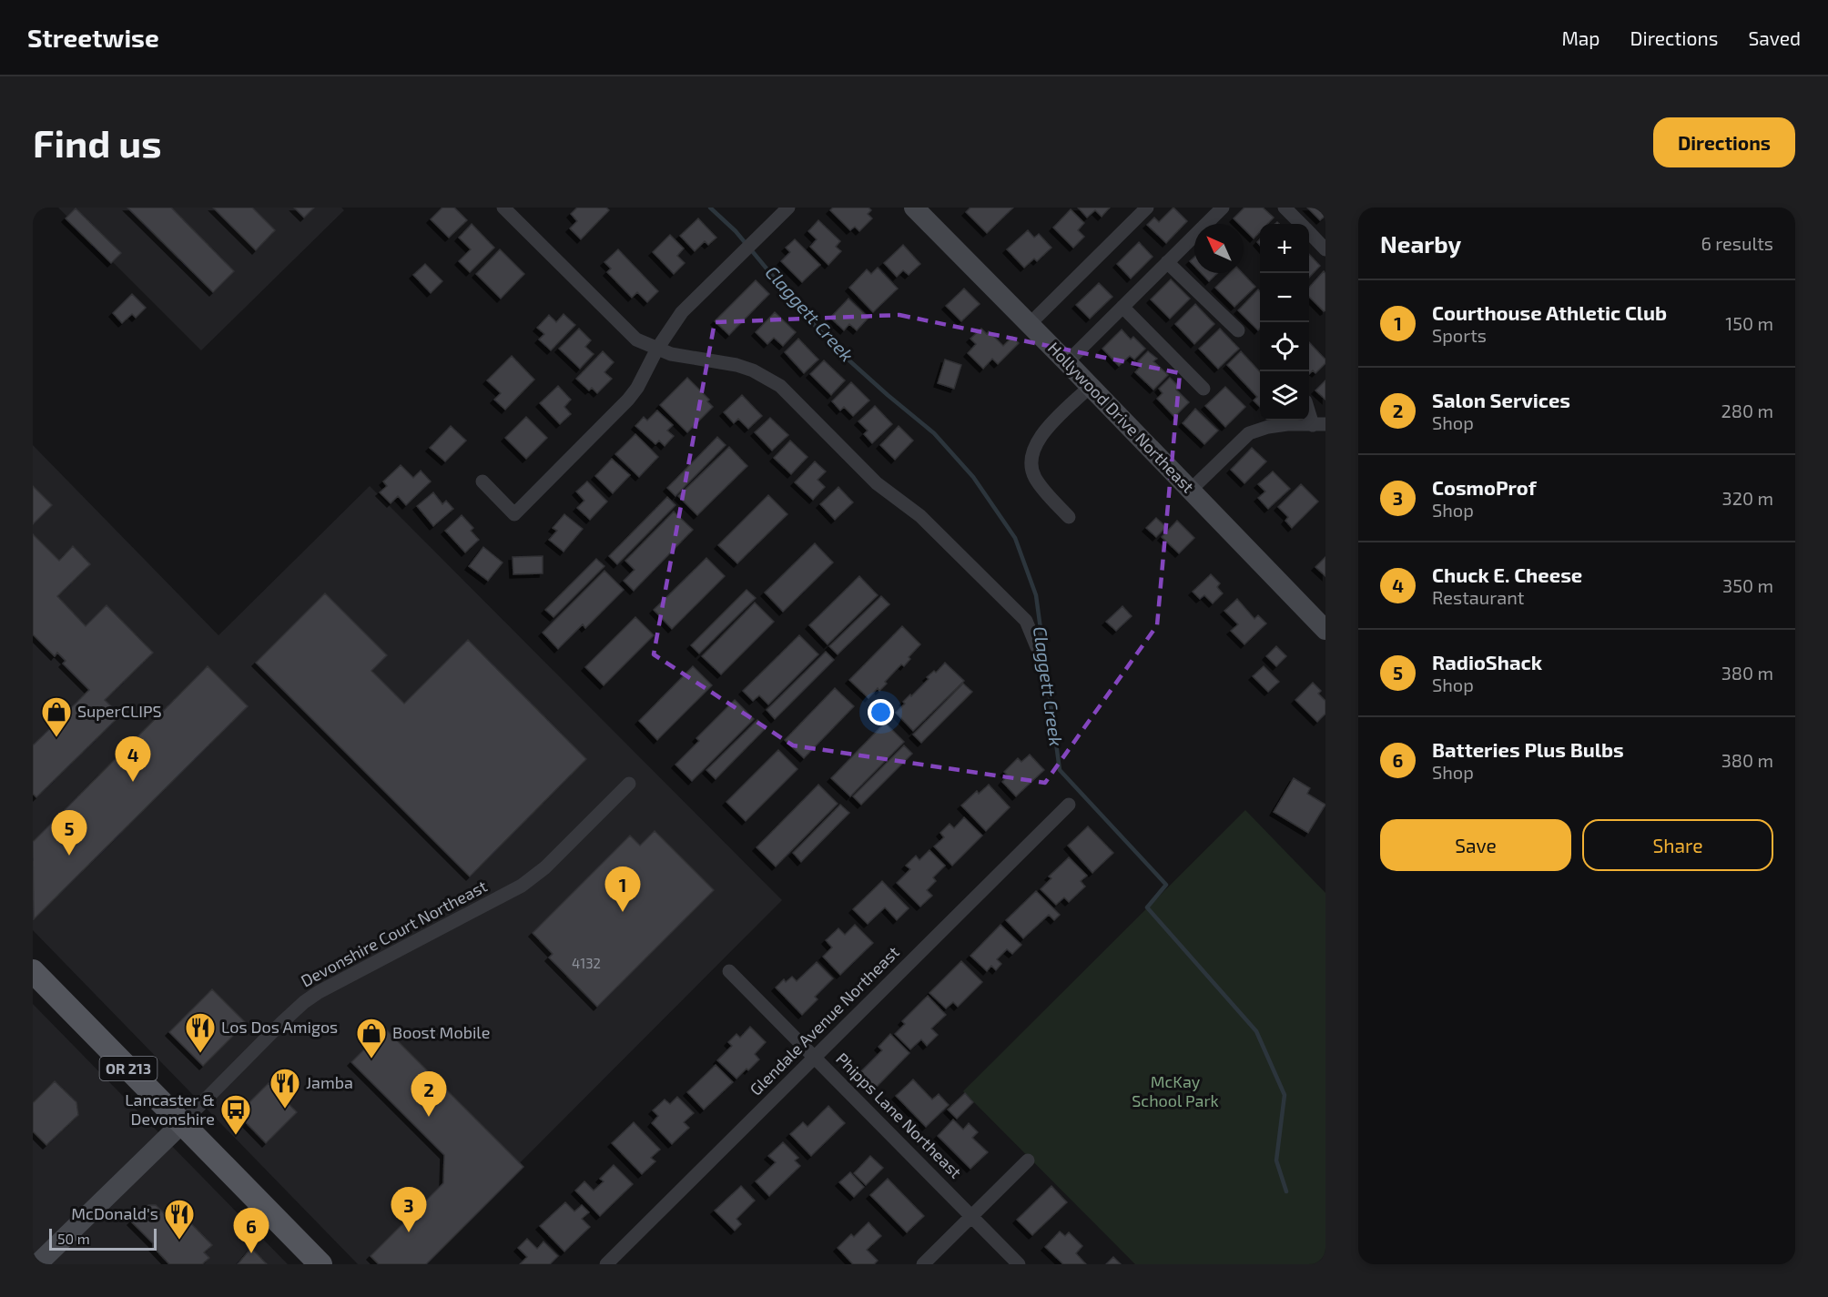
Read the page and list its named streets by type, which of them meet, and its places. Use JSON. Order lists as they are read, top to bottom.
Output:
{
  "streets": {
    "main road": ["OR 213"],
    "street": [
      "Hollywood Drive Northeast",
      "Devonshire Court Northeast",
      "Glendale Avenue Northeast",
      "Phipps Lane Northeast"
    ]
  },
  "crossings": [
    ["Devonshire Court Northeast", "OR 213"],
    ["Glendale Avenue Northeast", "Phipps Lane Northeast"]
  ],
  "water": ["Claggett Creek"],
  "parks": ["McKay School Park"],
  "places": {
    "shop": ["SuperCLIPS", "Boost Mobile"],
    "restaurant": ["Los Dos Amigos", "Jamba", "McDonald's"],
    "bus stop": ["Lancaster & Devonshire"]
  },
  "house_numbers": ["4132"],
  "scale_bar": "50 m",
  "north": "top left",
  "page": {
    "header": "Streetwise",
    "nav": ["Map", "Directions", "Saved"],
    "buttons": [
      "Directions",
      ["Save", "Share"]
    ],
    "title": "Find us",
    "heading": ["Nearby", "6 results"],
    "map_buttons": ["+", "−"],
    "list": [
      {
        "mark": "1",
        "name": "Courthouse Athletic Club",
        "note": "Sports",
        "value": "150 m"
      },
      {
        "mark": "2",
        "name": "Salon Services",
        "note": "Shop",
        "value": "280 m"
      },
      {
        "mark": "3",
        "name": "CosmoProf",
        "note": "Shop",
        "value": "320 m"
      },
      {
        "mark": "4",
        "name": "Chuck E. Cheese",
        "note": "Restaurant",
        "value": "350 m"
      },
      {
        "mark": "5",
        "name": "RadioShack",
        "note": "Shop",
        "value": "380 m"
      },
      {
        "mark": "6",
        "name": "Batteries Plus Bulbs",
        "note": "Shop",
        "value": "380 m"
      }
    ],
    "pins": [
      "4",
      "5",
      "1",
      "2",
      "3",
      "6"
    ],
    "scale": "50 m"
  }
}
